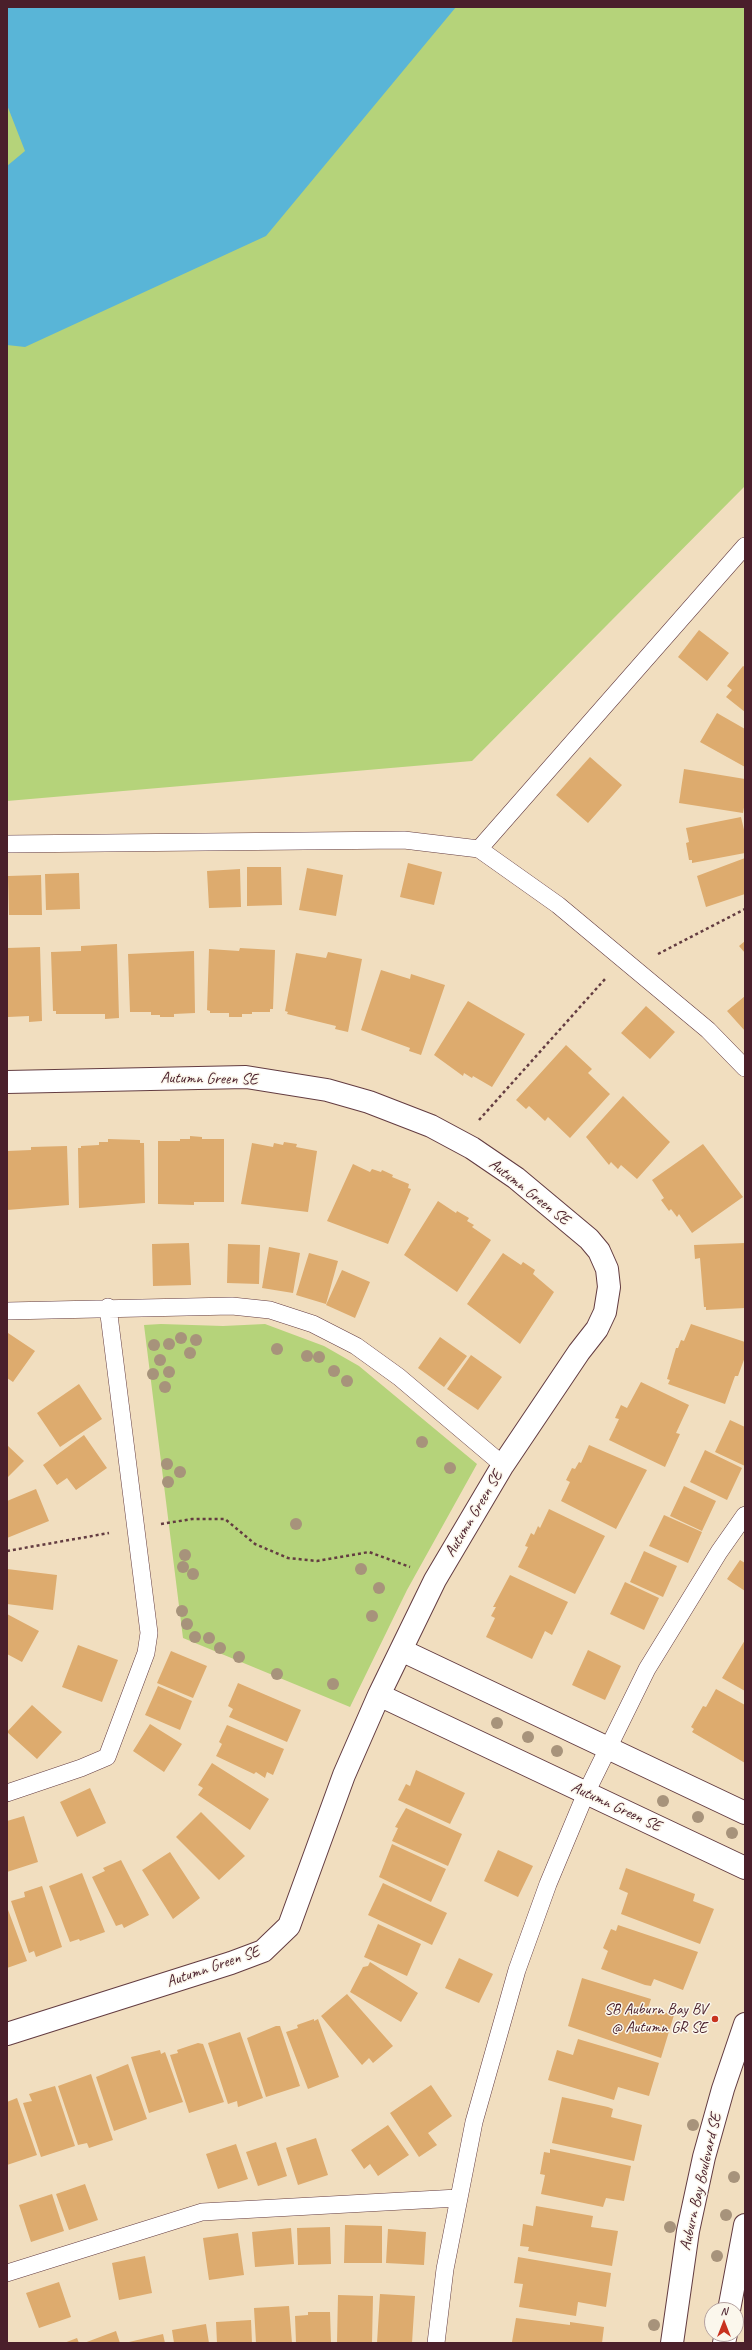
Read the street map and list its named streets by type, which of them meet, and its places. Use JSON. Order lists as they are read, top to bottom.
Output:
{
  "streets": {
    "street": ["Autumn Green SE", "Auburn Bay Boulevard SE"]
  },
  "places": ["SB Auburn Bay BV @ Autumn GR SE"],
  "north": "top"
}
